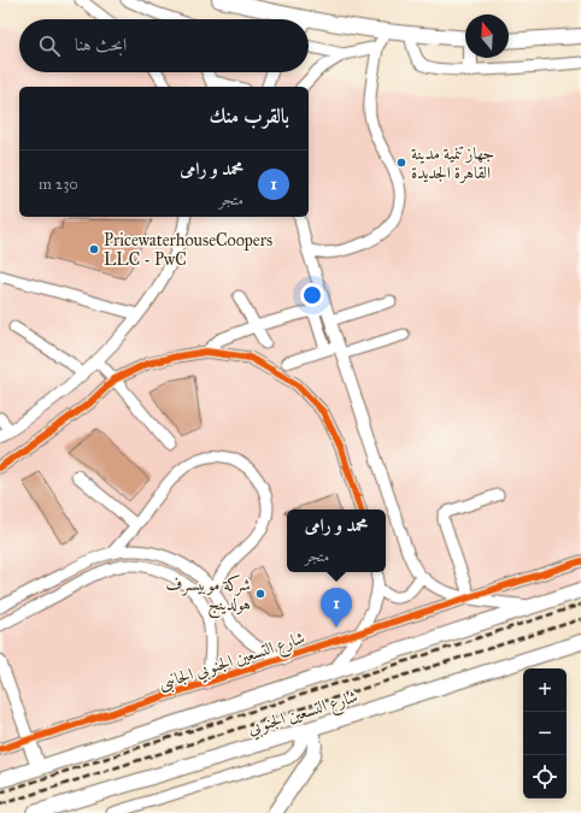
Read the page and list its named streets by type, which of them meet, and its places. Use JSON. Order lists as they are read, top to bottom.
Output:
{
  "streets": {
    "main road": ["شارع التسعين الجنوبي"],
    "street": ["شارع التسعين الجنوبي الجانبى"]
  },
  "places": ["جهاز تنمية مدينة القاهرة الجديدة", "PricewaterhouseCoopers LLC - PwC", "شركة موبيسرف هولدينج"],
  "north": "top",
  "page": {
    "search": "ابحث هنا",
    "heading": "بالقرب منك",
    "list": [
      {
        "mark": "1",
        "name": "محمد و رامى",
        "note": "متجر",
        "value": "230 m"
      }
    ],
    "popup": ["محمد و رامى", "متجر"],
    "pins": "1",
    "map_buttons": ["+", "−"]
  }
}
